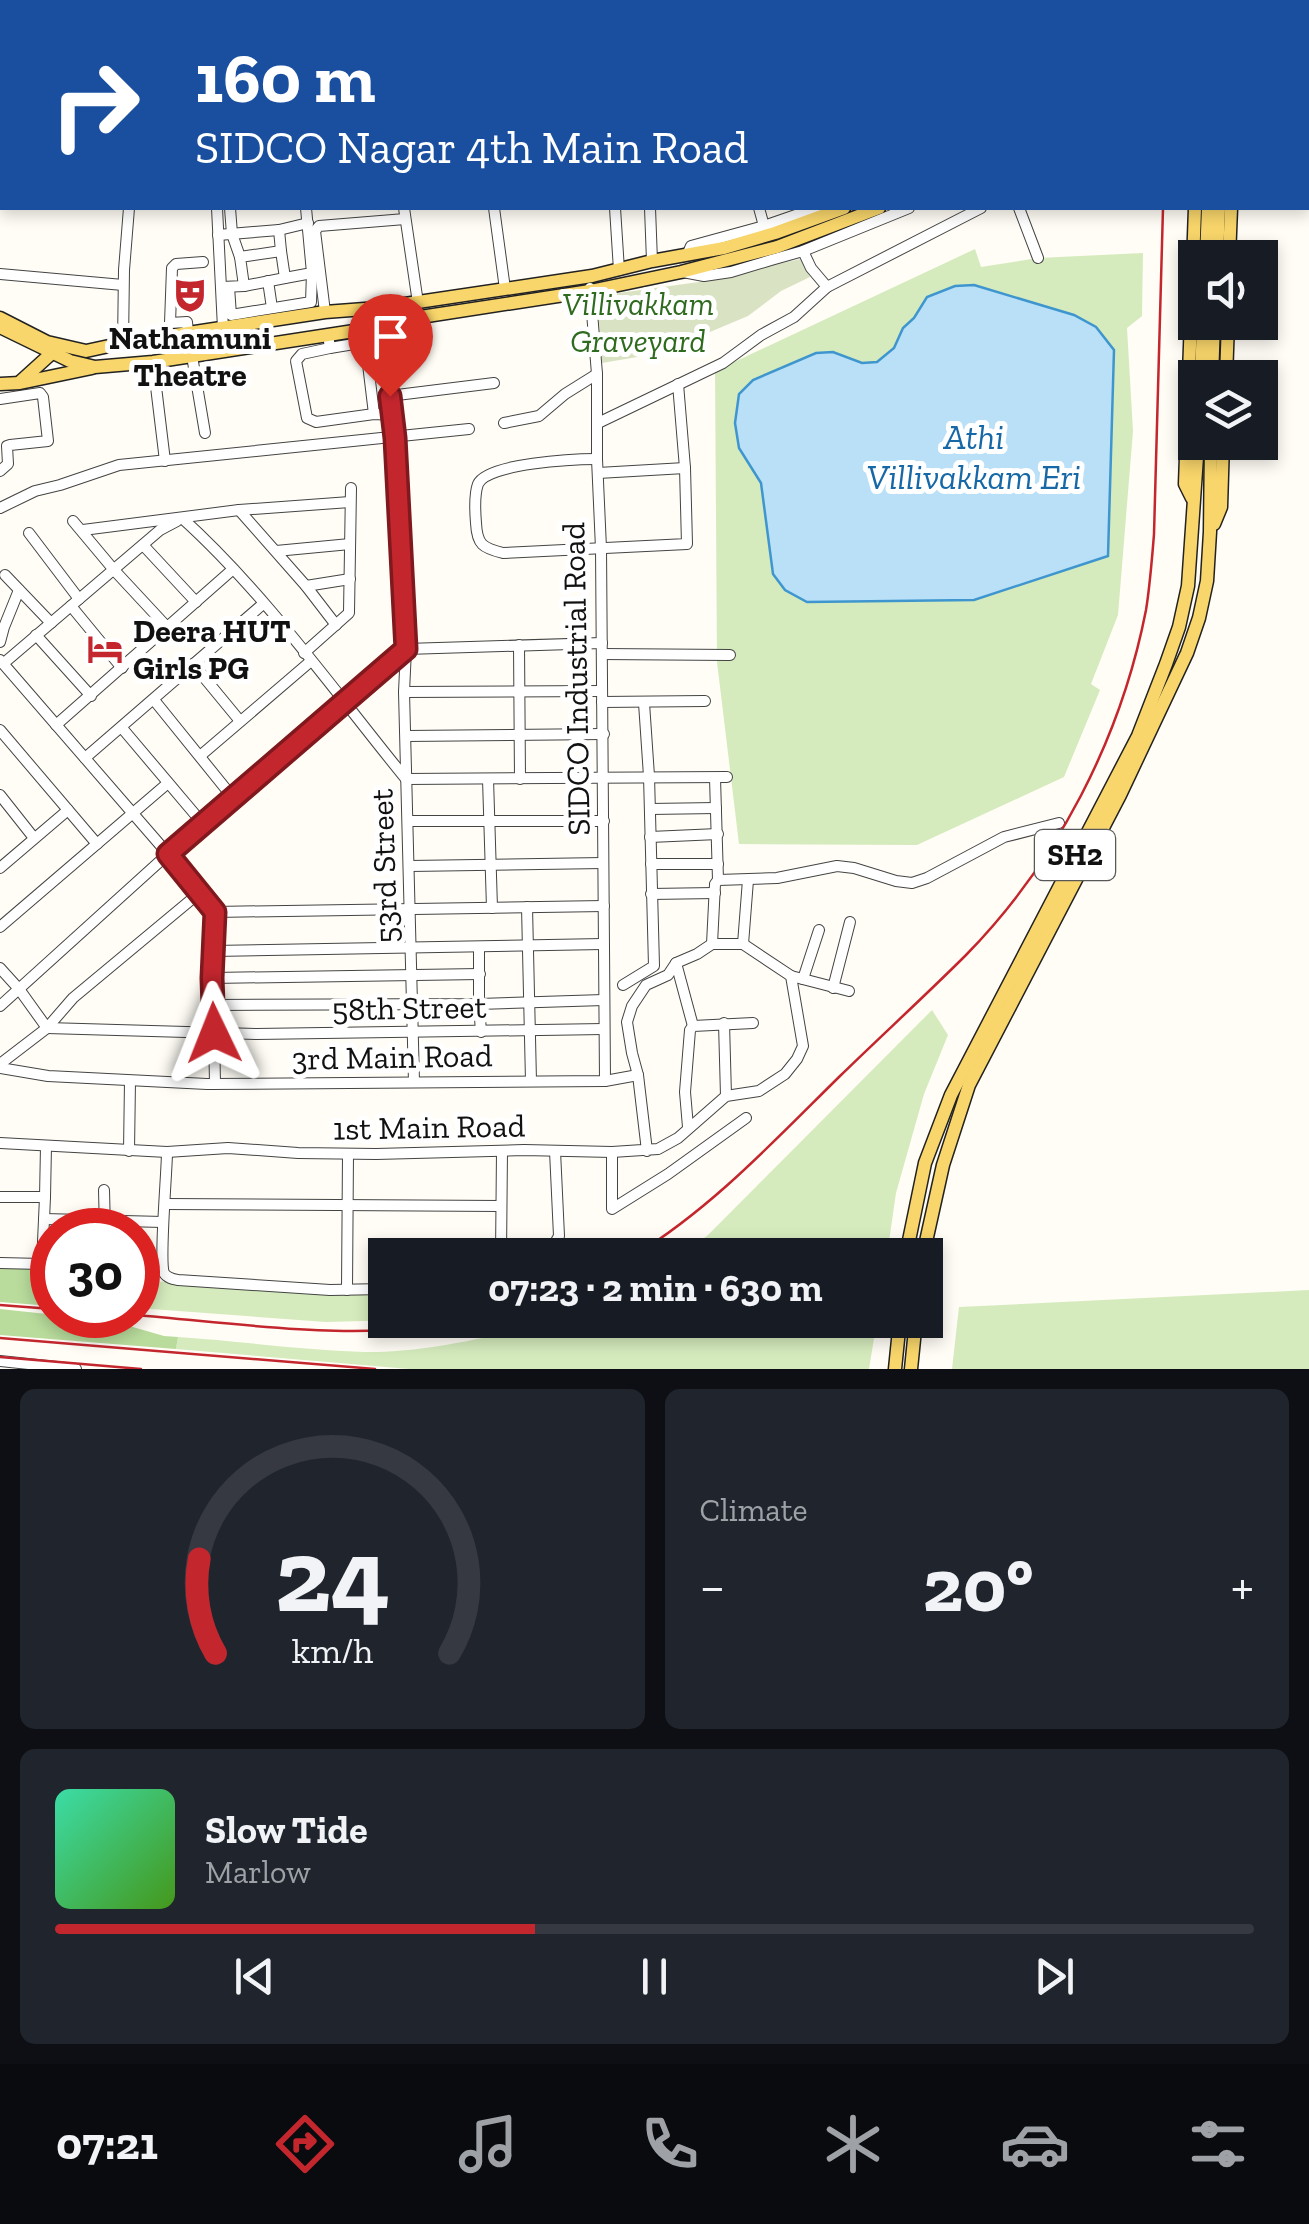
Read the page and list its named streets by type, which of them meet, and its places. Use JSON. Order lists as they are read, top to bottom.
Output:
{
  "streets": {
    "main road": ["SH2"],
    "street": [
      "SIDCO Industrial Road",
      "53rd Street",
      "58th Street",
      "3rd Main Road",
      "1st Main Road"
    ]
  },
  "crossings": [
    ["SIDCO Industrial Road", "58th Street"],
    ["SIDCO Industrial Road", "3rd Main Road"],
    ["53rd Street", "58th Street"],
    ["53rd Street", "3rd Main Road"]
  ],
  "water": ["Athi Villivakkam Eri"],
  "parks": ["Villivakkam Graveyard"],
  "places": {
    "theatre": ["Nathamuni Theatre"],
    "hotel": ["Deera HUT Girls PG"]
  },
  "page": {
    "turn": ["160 m", "SIDCO Nagar 4th Main Road"],
    "limit": "30",
    "trip": "07:23 · 2 min · 630 m",
    "tile": "Climate",
    "heat": ["−", "20°", "+"],
    "song": ["Slow Tide", "Marlow"],
    "tabs": "07:21",
    "gauge": ["24", "km/h"]
  }
}
